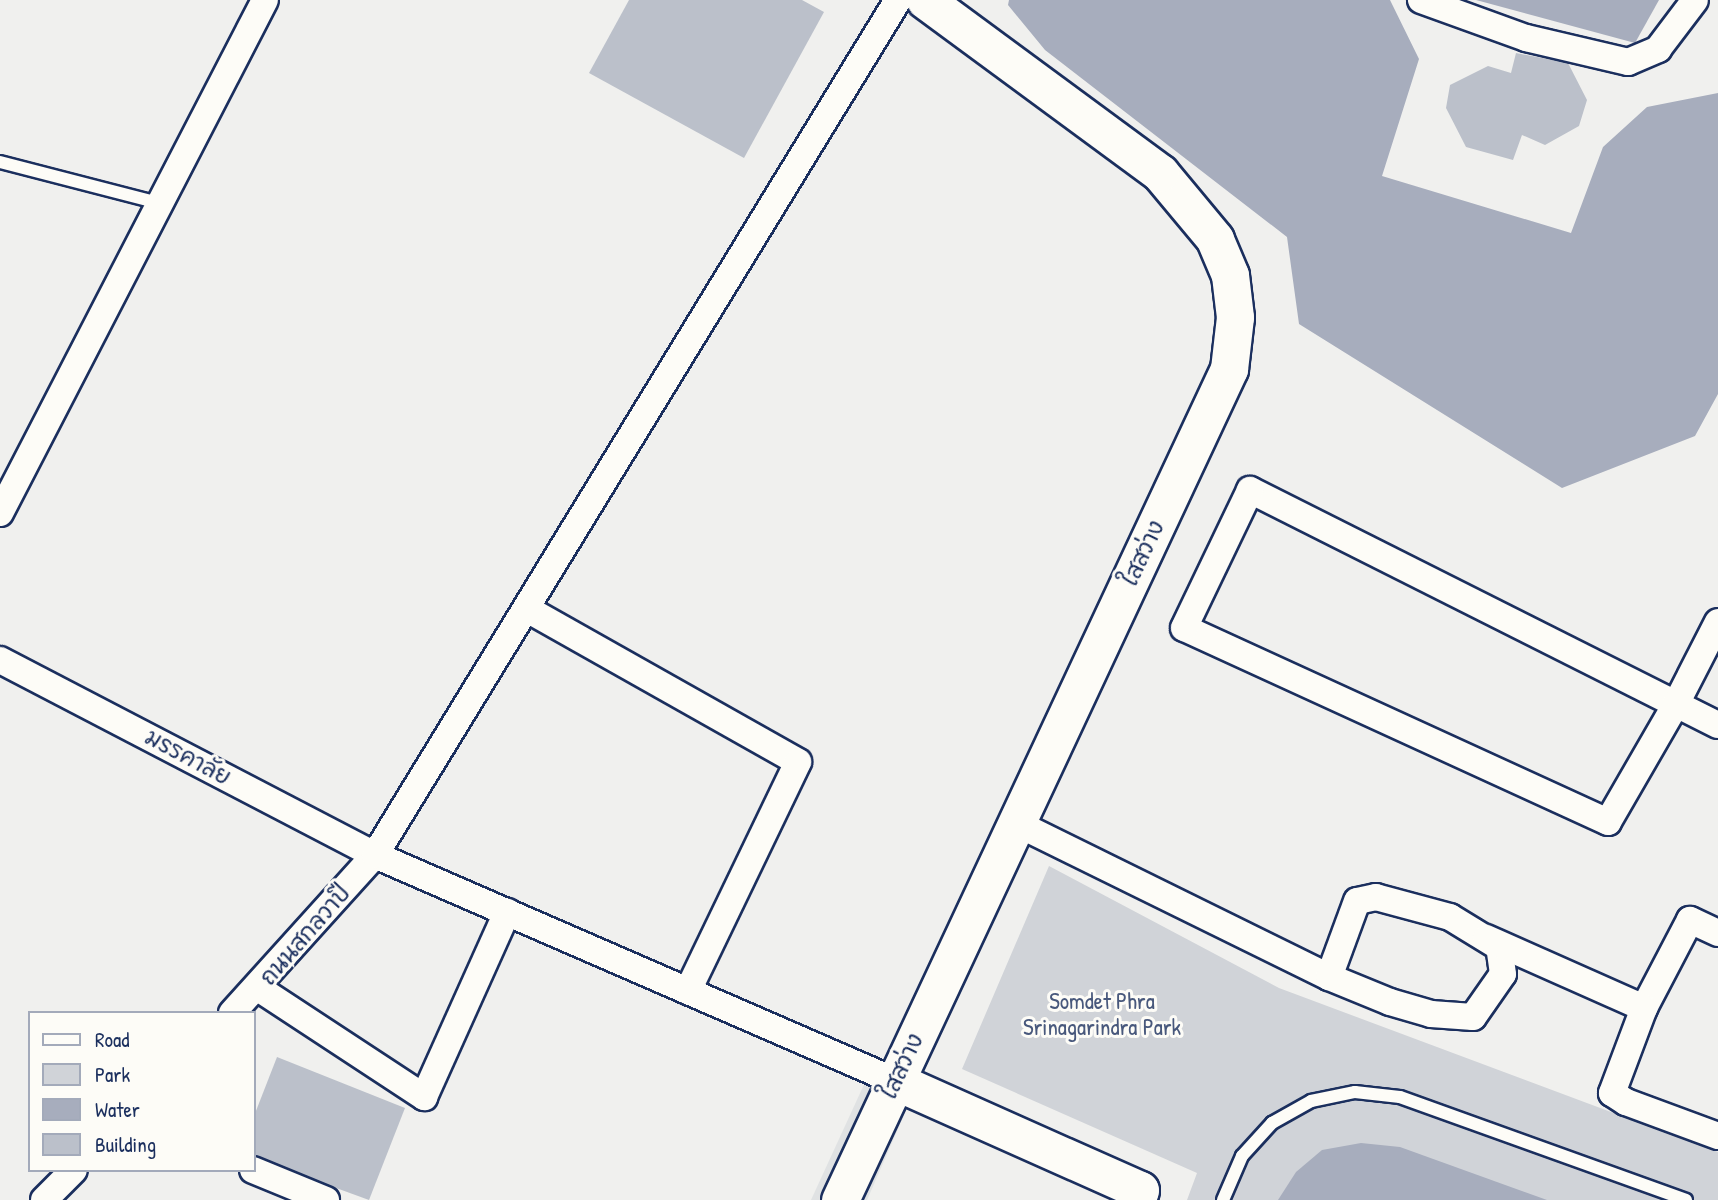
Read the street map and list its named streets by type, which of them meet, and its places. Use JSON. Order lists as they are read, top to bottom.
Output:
{
  "streets": {
    "main road": ["ใสสว่าง"],
    "street": ["มรรคาลัย", "ถนนสกลวาปี"]
  },
  "crossings": [
    ["ใสสว่าง", "มรรคาลัย"],
    ["มรรคาลัย", "ถนนสกลวาปี"]
  ],
  "parks": ["Somdet Phra Srinagarindra Park"],
  "legend": [
    "Road",
    "Park",
    "Water",
    "Building"
  ]
}
